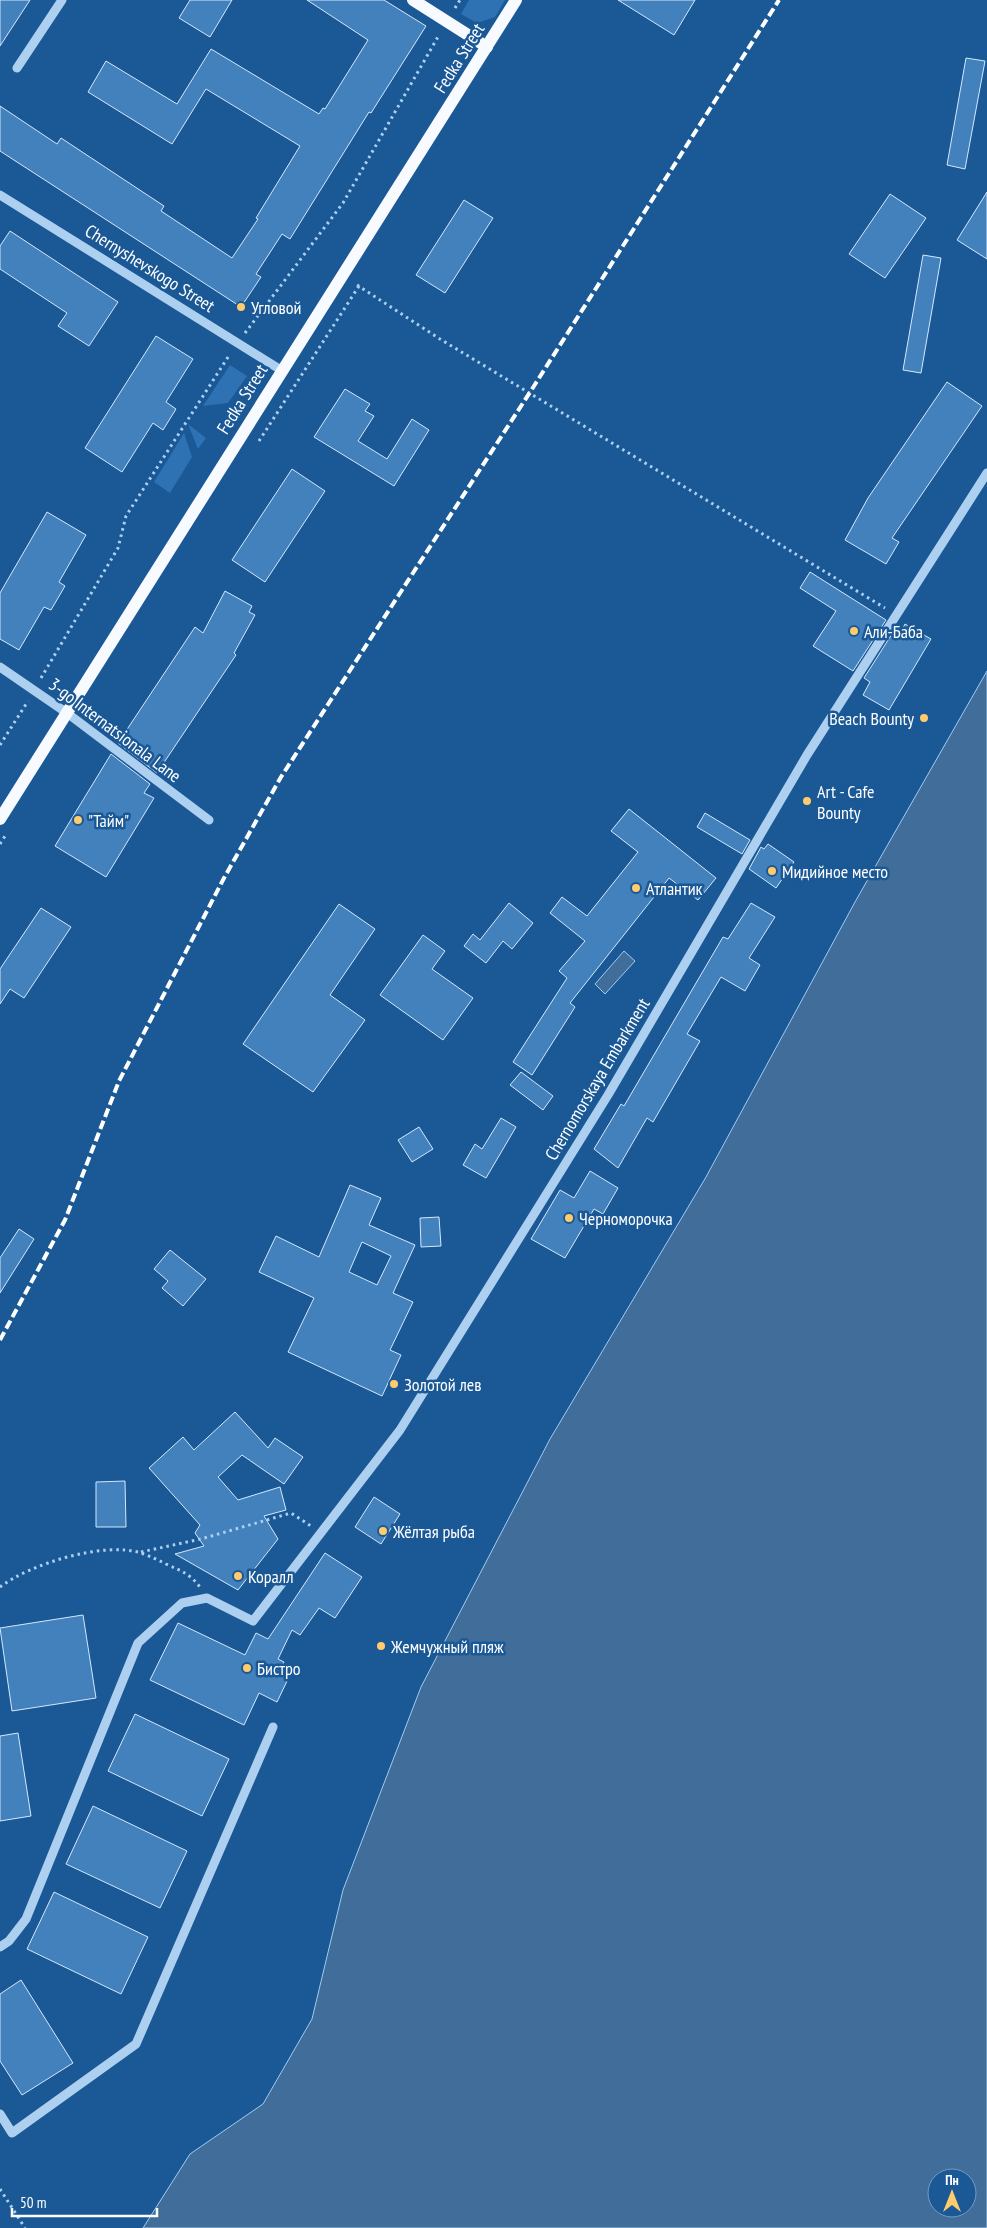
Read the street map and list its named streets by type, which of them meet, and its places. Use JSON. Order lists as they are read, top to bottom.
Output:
{
  "streets": {
    "main road": ["Fedka Street"],
    "street": ["Chernyshevskogo Street", "3-go Internatsionala Lane", "Chernomorskaya Embarkment"]
  },
  "crossings": [
    ["Fedka Street", "Chernyshevskogo Street"],
    ["Fedka Street", "3-go Internatsionala Lane"]
  ],
  "places": [
    "Угловой",
    "Али-Баба",
    "Beach Bounty",
    "Art - Cafe Bounty",
    "\"Тайм\"",
    "Мидийное место",
    "Атлантик",
    "Черноморочка",
    "Золотой лев",
    "Жёлтая рыба",
    "Коралл",
    "Жемчужный пляж",
    "Бистро"
  ],
  "scale_bar": "50 m",
  "north": "top"
}
